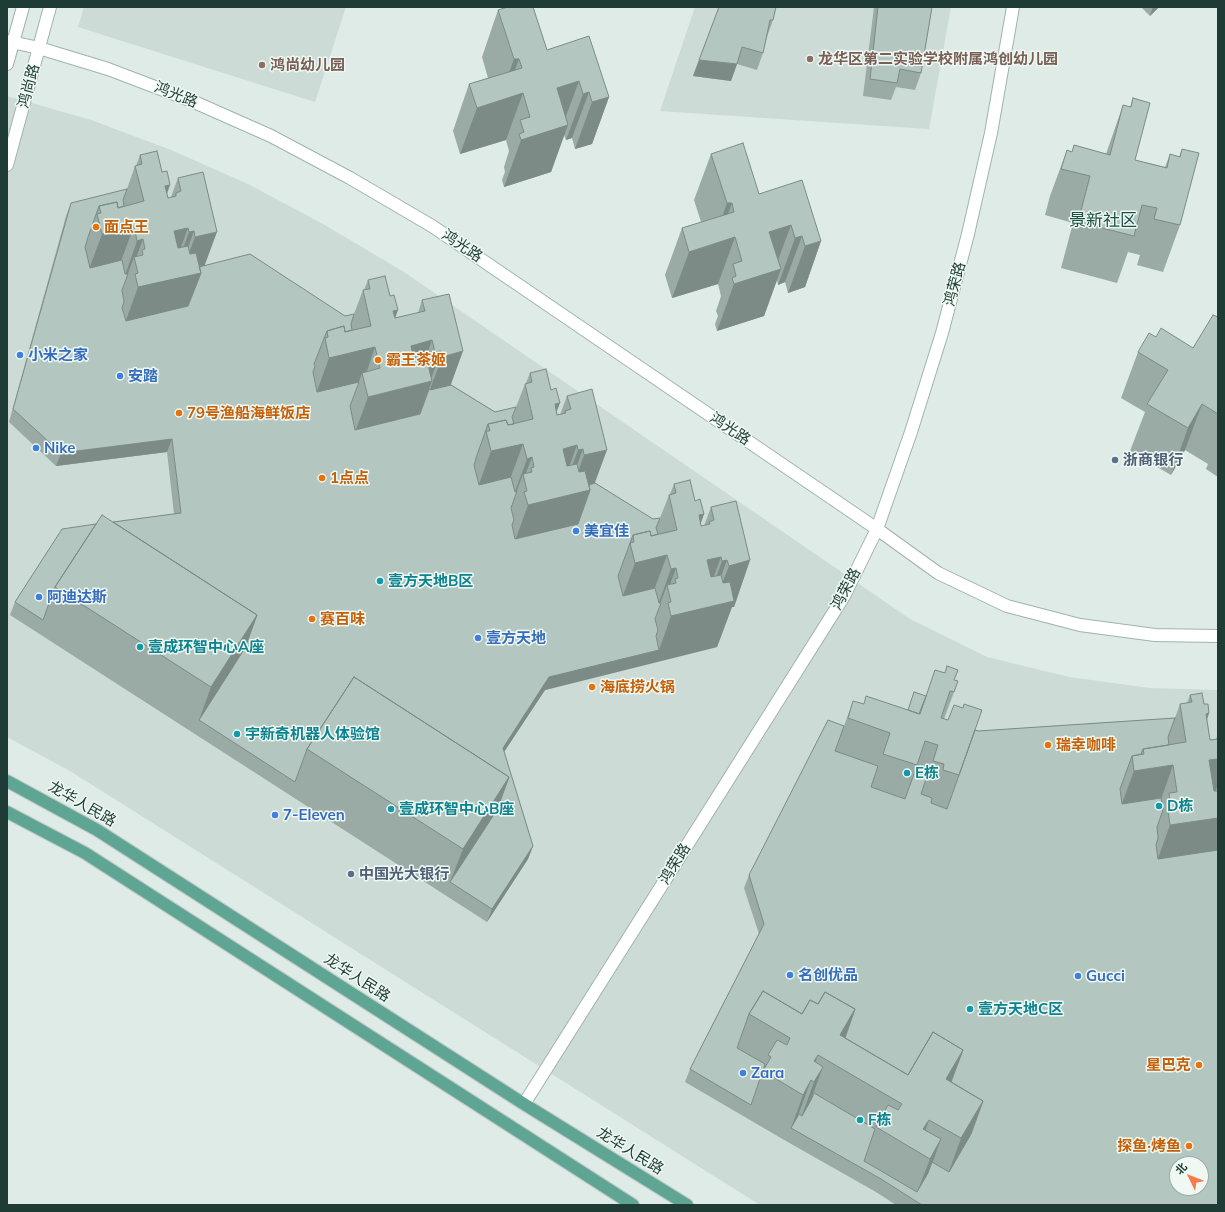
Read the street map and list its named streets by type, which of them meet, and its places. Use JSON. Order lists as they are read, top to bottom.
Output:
{
  "streets": {
    "main road": ["龙华人民路"],
    "street": ["鸿尚路", "鸿光路", "鸿荣路"]
  },
  "crossings": [
    ["鸿尚路", "鸿光路"],
    ["鸿光路", "鸿荣路"],
    ["鸿荣路", "龙华人民路"]
  ],
  "districts": ["景新社区"],
  "places": [
    "龙华区第二实验学校附属鸿创幼儿园",
    "鸿尚幼儿园",
    "面点王",
    "小米之家",
    "霸王茶姬",
    "安踏",
    "79号渔船海鲜饭店",
    "Nike",
    "浙商银行",
    "1点点",
    "美宜佳",
    "壹方天地B区",
    "阿迪达斯",
    "赛百味",
    "壹方天地",
    "壹成环智中心A座",
    "海底捞火锅",
    "宇新奇机器人体验馆",
    "瑞幸咖啡",
    "E栋",
    "D栋",
    "壹成环智中心B座",
    "7-Eleven",
    "中国光大银行",
    "名创优品",
    "Gucci",
    "壹方天地C区",
    "星巴克",
    "Zara",
    "F栋",
    "探鱼·烤鱼"
  ],
  "north": "top left"
}
